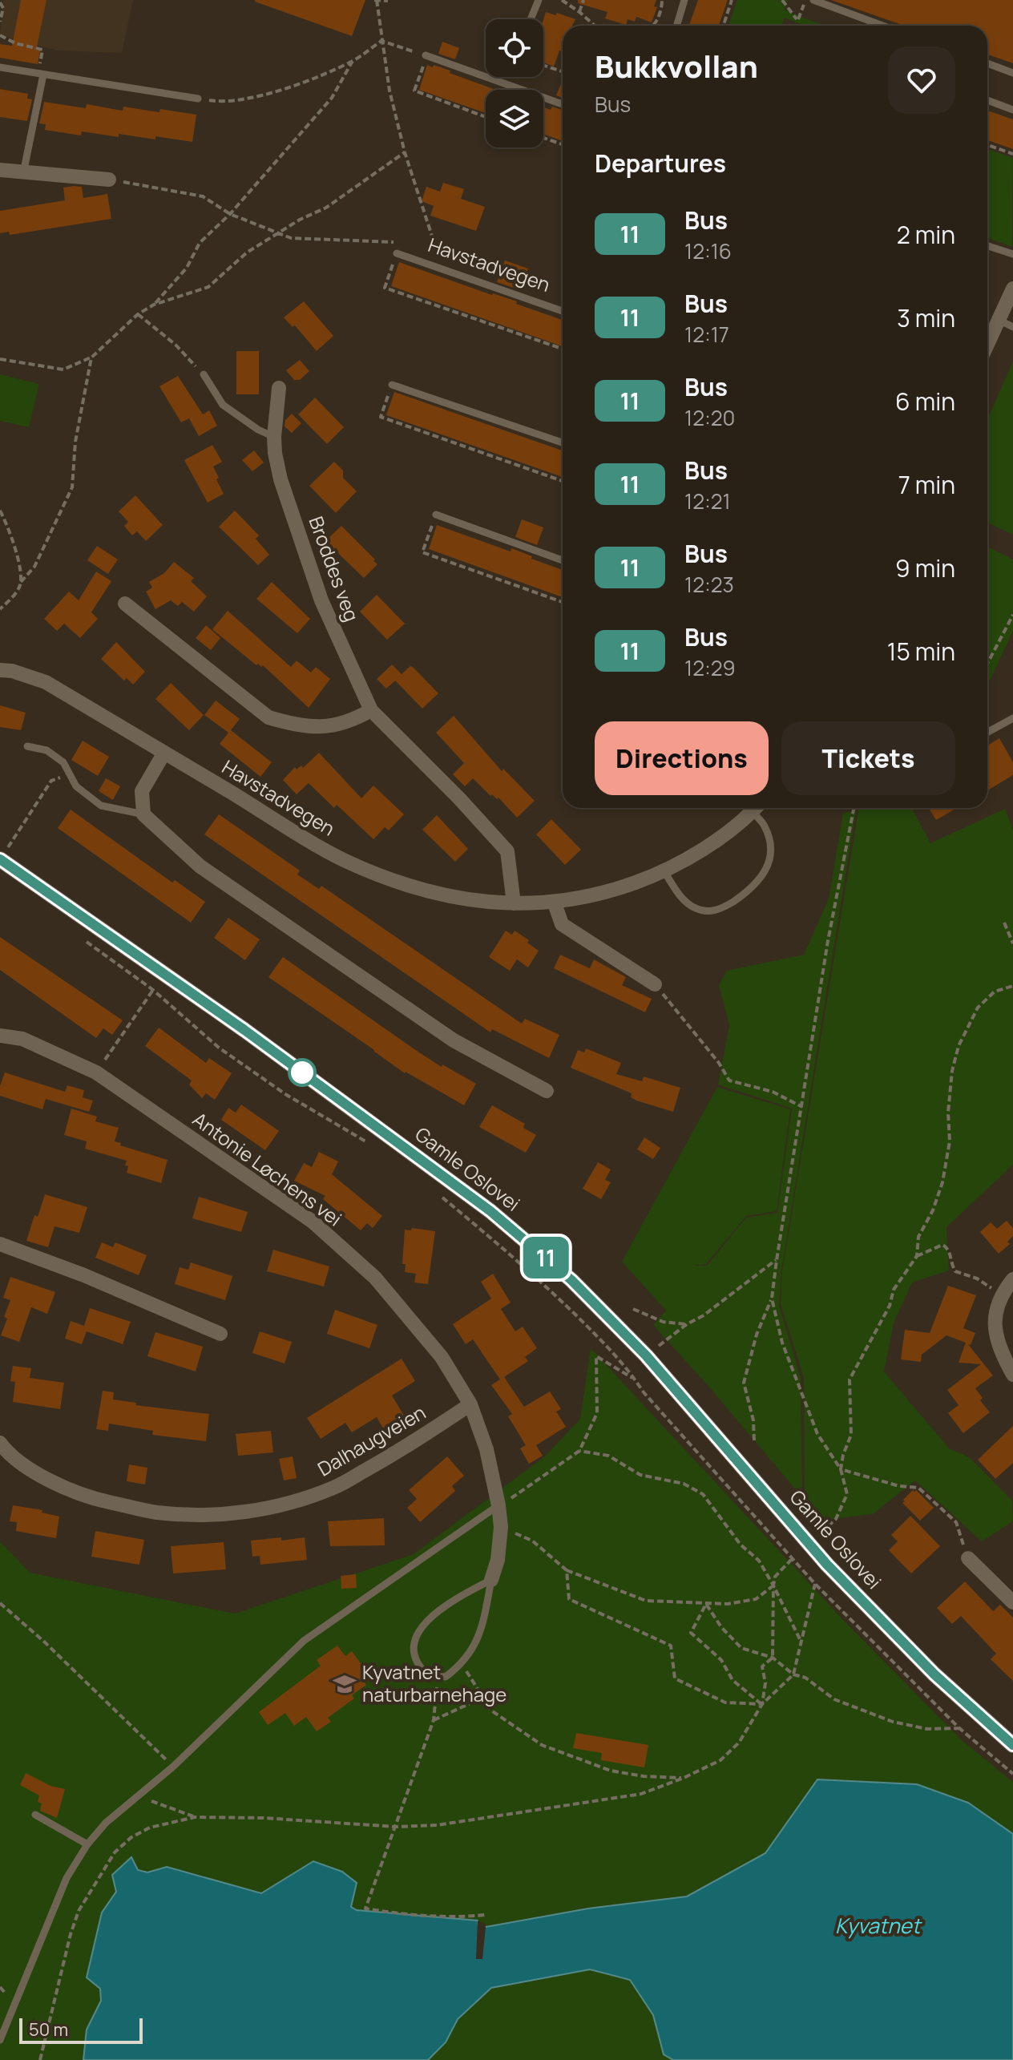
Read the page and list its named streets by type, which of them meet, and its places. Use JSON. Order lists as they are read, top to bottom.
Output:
{
  "streets": {
    "street": [
      "Havstadvegen",
      "Broddes veg",
      "Antonie Løchens vei",
      "Gamle Oslovei",
      "Dalhaugveien"
    ]
  },
  "crossings": [
    ["Havstadvegen", "Broddes veg"],
    ["Antonie Løchens vei", "Dalhaugveien"]
  ],
  "water": ["Kyvatnet"],
  "places": {
    "school or university": ["Kyvatnet naturbarnehage"]
  },
  "lines": ["bus line 11"],
  "scale_bar": "50 m",
  "page": {
    "on_map": "11",
    "heading": [
      ["Bukkvollan", "Bus"],
      "Departures"
    ],
    "list": [
      {
        "mark": "11",
        "name": "Bus",
        "note": "12:16",
        "value": "2 min"
      },
      {
        "mark": "11",
        "name": "Bus",
        "note": "12:17",
        "value": "3 min"
      },
      {
        "mark": "11",
        "name": "Bus",
        "note": "12:20",
        "value": "6 min"
      },
      {
        "mark": "11",
        "name": "Bus",
        "note": "12:21",
        "value": "7 min"
      },
      {
        "mark": "11",
        "name": "Bus",
        "note": "12:23",
        "value": "9 min"
      },
      {
        "mark": "11",
        "name": "Bus",
        "note": "12:29",
        "value": "15 min"
      }
    ],
    "buttons": ["Directions", "Tickets"],
    "scale": "50 m"
  }
}
